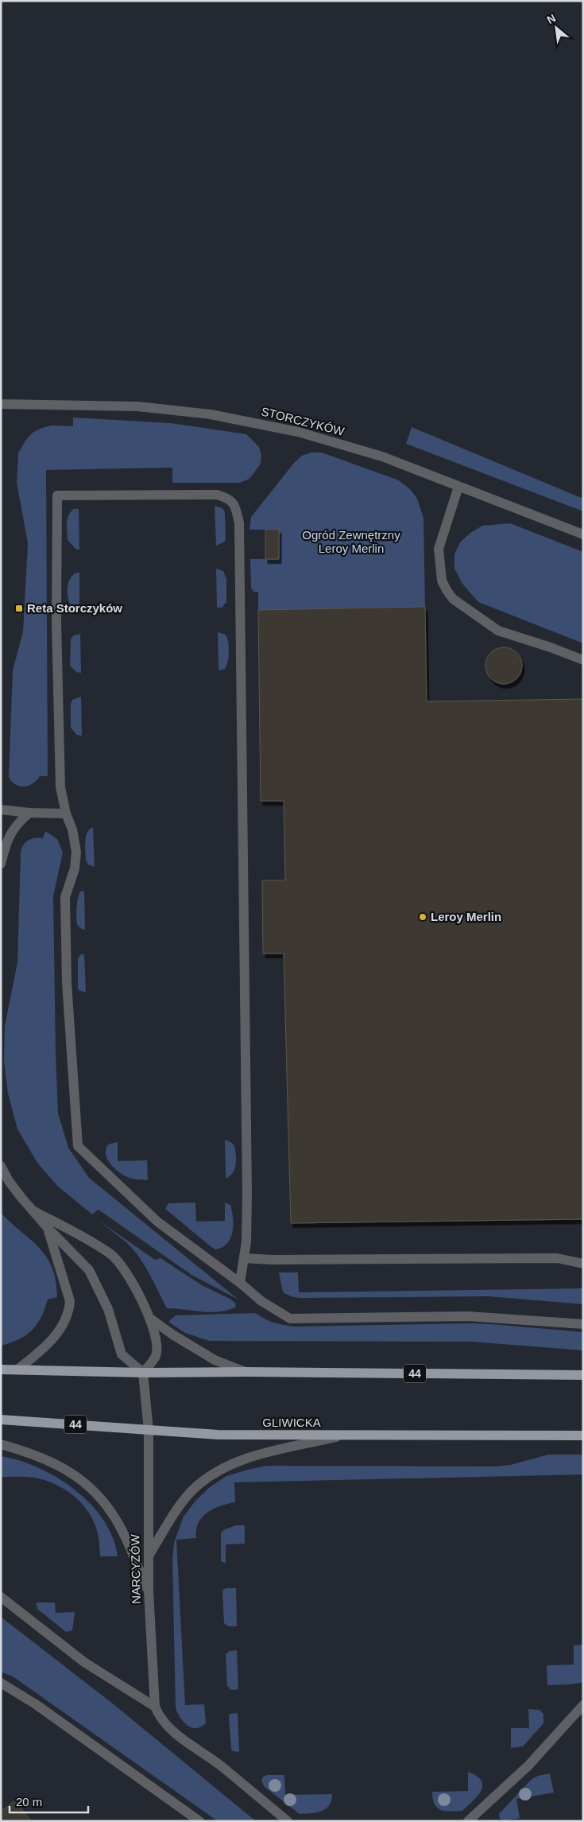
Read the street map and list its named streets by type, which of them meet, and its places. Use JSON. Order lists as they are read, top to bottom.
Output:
{
  "streets": {
    "main road": ["44", "GLIWICKA"],
    "street": ["STORCZYKÓW", "NARCYZÓW"]
  },
  "crossings": [
    ["GLIWICKA", "NARCYZÓW"]
  ],
  "parks": ["Ogród Zewnętrzny Leroy Merlin"],
  "places": {
    "transit": ["Reta Storczyków"],
    "other": ["Leroy Merlin"]
  },
  "scale_bar": "20 m",
  "north": "top left"
}
